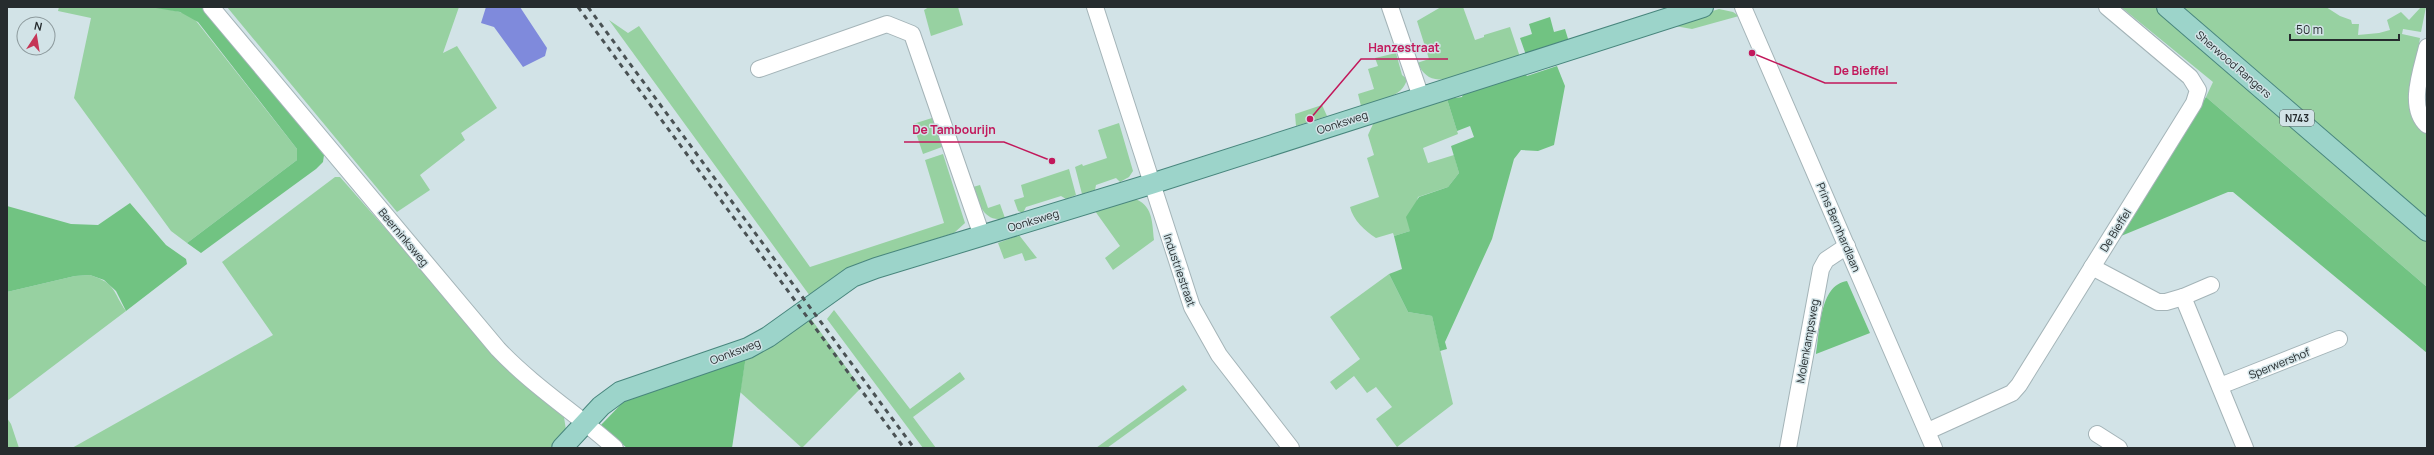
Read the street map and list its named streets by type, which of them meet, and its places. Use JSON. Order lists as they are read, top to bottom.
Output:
{
  "streets": {
    "main road": ["Sherwood Rangers", "N743", "Oonksweg"],
    "street": [
      "Prins Bernhardlaan",
      "De Bieffel",
      "Beerninksweg",
      "Industriestraat",
      "Molenkampsweg",
      "Sperwershof"
    ]
  },
  "crossings": [
    ["Oonksweg", "Beerninksweg"],
    ["Oonksweg", "Industriestraat"],
    ["Prins Bernhardlaan", "De Bieffel"],
    ["Prins Bernhardlaan", "Molenkampsweg"]
  ],
  "places": ["De Bieffel", "Hanzestraat", "De Tambourijn"],
  "scale_bar": "50 m",
  "north": "top"
}
